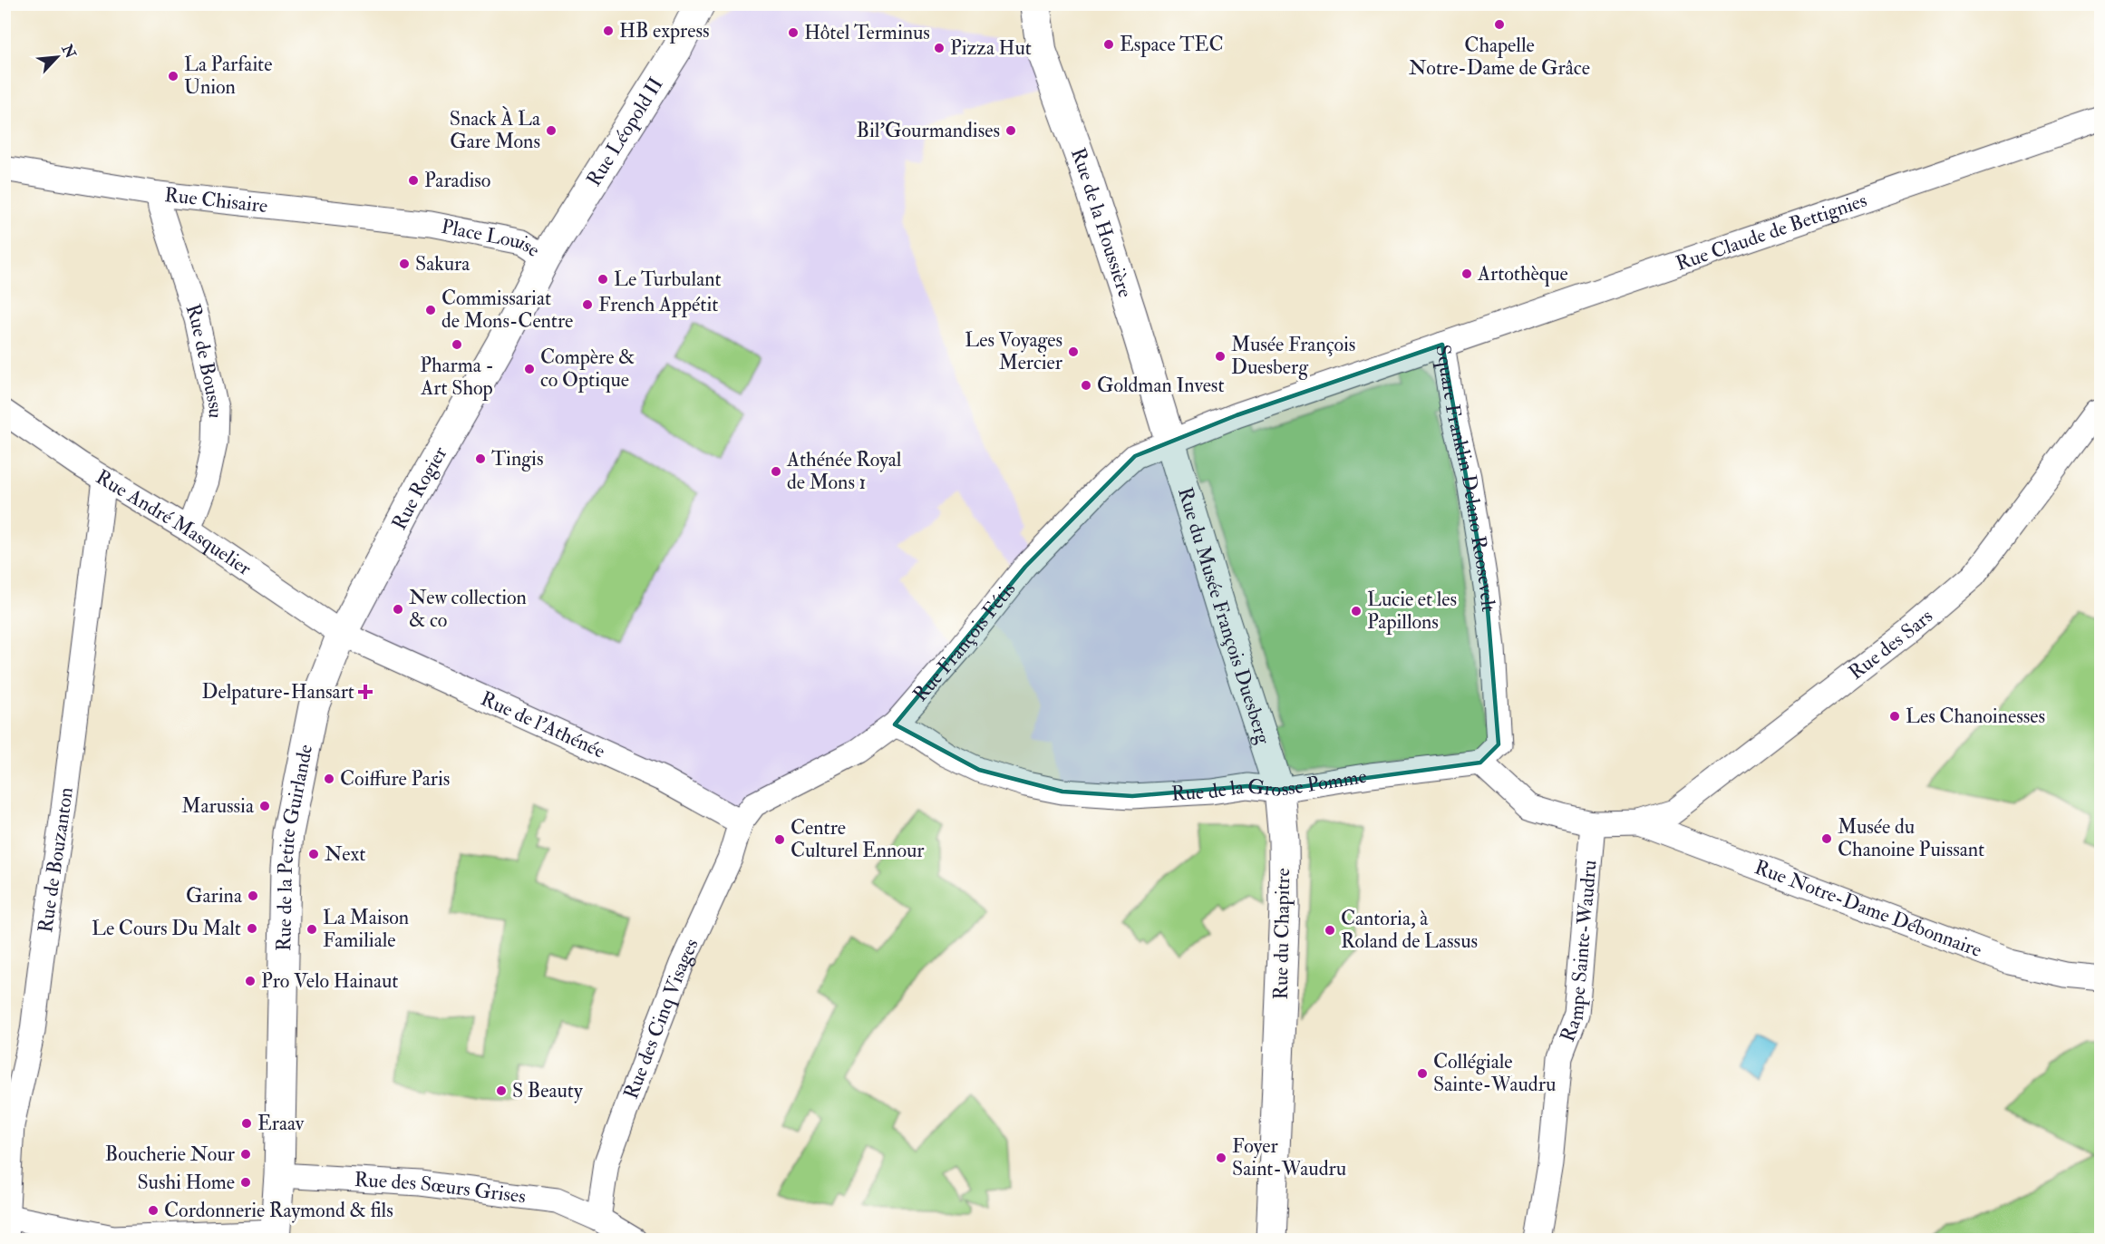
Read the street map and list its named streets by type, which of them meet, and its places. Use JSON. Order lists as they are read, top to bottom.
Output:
{
  "streets": {
    "street": [
      "Rue Léopold II",
      "Rue Chisaire",
      "Rue de la Houssière",
      "Rue Claude de Bettignies",
      "Place Louise",
      "Rue de Boussu",
      "Square Franklin Delano Roosevelt",
      "Rue Rogier",
      "Rue André Masquelier",
      "Rue du Musée François Duesberg",
      "Rue François Fétis",
      "Rue des Sars",
      "Rue de l'Athénée",
      "Rue de la Grosse Pomme",
      "Rue de la Petite Guirlande",
      "Rue de Bouzanton",
      "Rue Notre-Dame Débonnaire",
      "Rue du Chapitre",
      "Rampe Sainte-Waudru",
      "Rue des Cinq Visages",
      "Rue des Sœurs Grises"
    ]
  },
  "crossings": [
    ["Rue Léopold II", "Place Louise"],
    ["Rue Chisaire", "Place Louise"],
    ["Rue Chisaire", "Rue de Boussu"],
    ["Rue de la Houssière", "Square Franklin Delano Roosevelt"],
    ["Rue de la Houssière", "Rue du Musée François Duesberg"],
    ["Rue de la Houssière", "Rue François Fétis"],
    ["Rue Claude de Bettignies", "Square Franklin Delano Roosevelt"],
    ["Place Louise", "Rue Rogier"],
    ["Rue de Boussu", "Rue André Masquelier"],
    ["Square Franklin Delano Roosevelt", "Rue du Musée François Duesberg"],
    ["Square Franklin Delano Roosevelt", "Rue François Fétis"],
    ["Square Franklin Delano Roosevelt", "Rue de la Grosse Pomme"],
    ["Rue Rogier", "Rue André Masquelier"],
    ["Rue Rogier", "Rue de l'Athénée"],
    ["Rue Rogier", "Rue de la Petite Guirlande"],
    ["Rue André Masquelier", "Rue de l'Athénée"],
    ["Rue André Masquelier", "Rue de la Petite Guirlande"],
    ["Rue André Masquelier", "Rue de Bouzanton"],
    ["Rue du Musée François Duesberg", "Rue François Fétis"],
    ["Rue du Musée François Duesberg", "Rue de la Grosse Pomme"],
    ["Rue du Musée François Duesberg", "Rue du Chapitre"],
    ["Rue François Fétis", "Rue de l'Athénée"],
    ["Rue François Fétis", "Rue de la Grosse Pomme"],
    ["Rue François Fétis", "Rue des Cinq Visages"],
    ["Rue des Sars", "Rue Notre-Dame Débonnaire"],
    ["Rue de l'Athénée", "Rue de la Petite Guirlande"],
    ["Rue de l'Athénée", "Rue des Cinq Visages"],
    ["Rue de la Grosse Pomme", "Rue du Chapitre"],
    ["Rue de la Petite Guirlande", "Rue des Sœurs Grises"],
    ["Rue des Cinq Visages", "Rue des Sœurs Grises"]
  ],
  "places": {
    "other": [
      "Chapelle Notre-Dame de Grâce",
      "HB express",
      "Hôtel Terminus",
      "Espace TEC",
      "Pizza Hut",
      "La Parfaite Union",
      "Snack À La Gare Mons",
      "Bil'Gourmandises",
      "Paradiso",
      "Sakura",
      "Artothèque",
      "Le Turbulant",
      "French Appétit",
      "Commissariat de Mons-Centre",
      "Pharma - Art Shop",
      "Les Voyages Mercier",
      "Musée François Duesberg",
      "Compère & co Optique",
      "Goldman Invest",
      "Tingis",
      "Athénée Royal de Mons 1",
      "New collection & co",
      "Lucie et les Papillons",
      "Les Chanoinesses",
      "Coiffure Paris",
      "Marussia",
      "Musée du Chanoine Puissant",
      "Centre Culturel Ennour",
      "Next",
      "Garina",
      "Le Cours Du Malt",
      "La Maison Familiale",
      "Cantoria, à Roland de Lassus",
      "Pro Velo Hainaut",
      "Collégiale Sainte-Waudru",
      "S Beauty",
      "Eraav",
      "Boucherie Nour",
      "Foyer Saint-Waudru",
      "Sushi Home",
      "Cordonnerie Raymond & fils"
    ],
    "health": ["Delpature-Hansart"]
  },
  "north": "top right"
}
